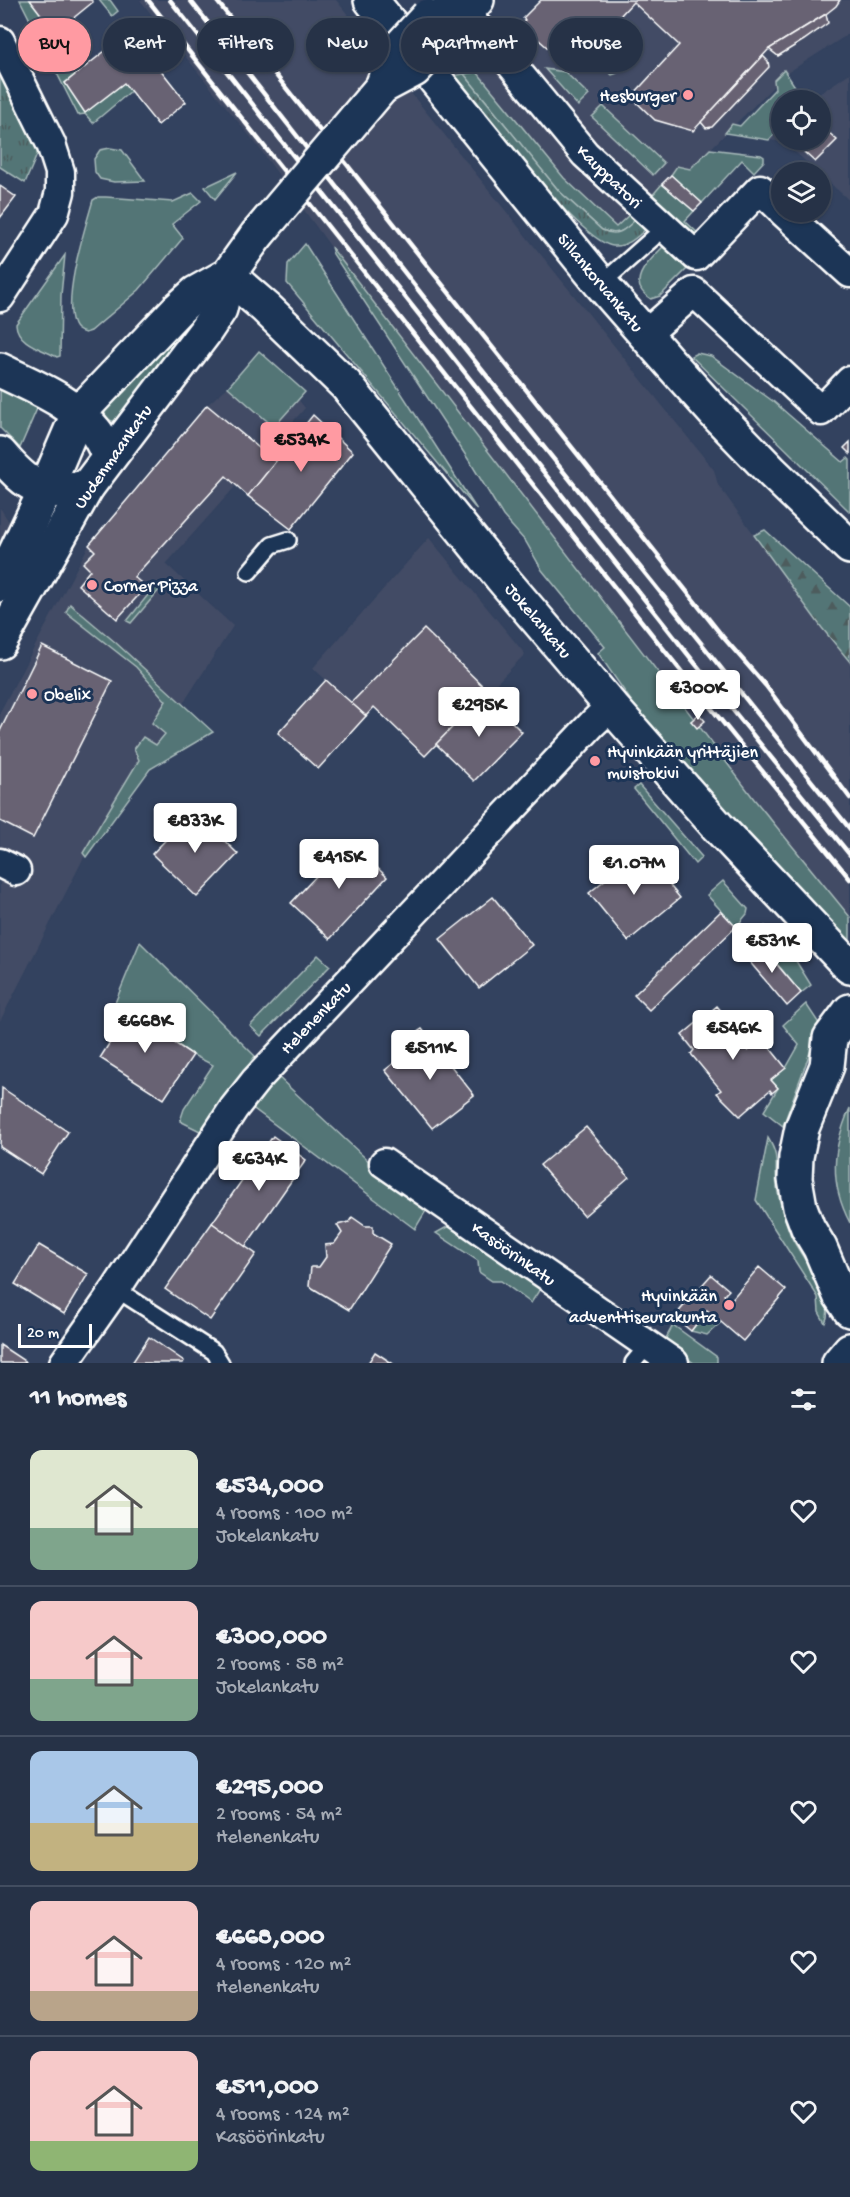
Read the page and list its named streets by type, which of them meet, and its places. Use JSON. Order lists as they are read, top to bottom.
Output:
{
  "streets": {
    "main road": ["Sillankorvankatu", "Uudenmaankatu", "Jokelankatu"],
    "street": ["Kauppatori", "Helenenkatu", "Kasöörinkatu"]
  },
  "crossings": [
    ["Kauppatori", "Uudenmaankatu"],
    ["Uudenmaankatu", "Jokelankatu"],
    ["Jokelankatu", "Helenenkatu"]
  ],
  "places": [
    "Hesburger",
    "Corner Pizza",
    "Obelix",
    "Hyvinkään yrittäjien muistokivi",
    "Hyvinkään adventtiseurakunta"
  ],
  "scale_bar": "20 m",
  "page": {
    "chip": [
      "Buy",
      "Rent",
      "Filters",
      "New",
      "Apartment",
      "House"
    ],
    "price": [
      "€534K",
      "€300K",
      "€295K",
      "€833K",
      "€415K",
      "€1.07M",
      "€531K",
      "€668K",
      "€546K",
      "€511K",
      "€634K"
    ],
    "scale": "20 m",
    "heading": "11 homes",
    "list": [
      {
        "name": "€534,000",
        "note": "4 rooms · 100 m² · Jokelankatu"
      },
      {
        "name": "€300,000",
        "note": "2 rooms · 58 m² · Jokelankatu"
      },
      {
        "name": "€295,000",
        "note": "2 rooms · 54 m² · Helenenkatu"
      },
      {
        "name": "€668,000",
        "note": "4 rooms · 120 m² · Helenenkatu"
      },
      {
        "name": "€511,000",
        "note": "4 rooms · 124 m² · Kasöörinkatu"
      }
    ]
  }
}
